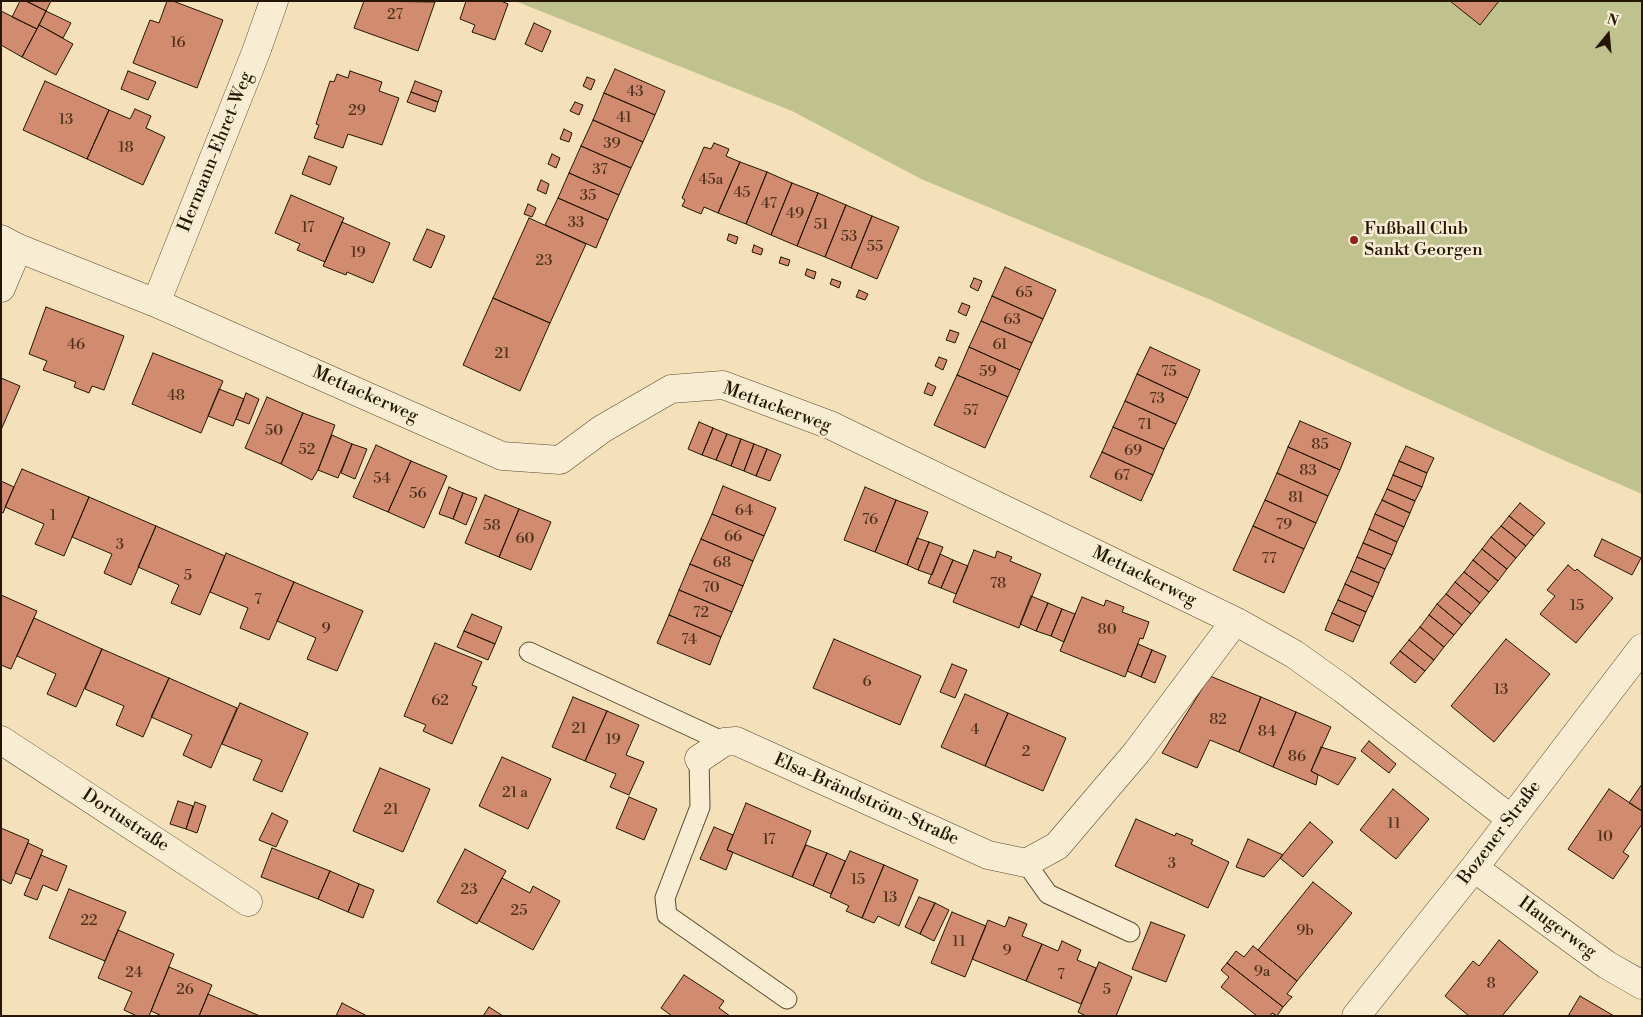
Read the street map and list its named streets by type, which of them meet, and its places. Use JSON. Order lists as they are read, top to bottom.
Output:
{
  "streets": {
    "street": [
      "Hermann-Ehret-Weg",
      "Mettackerweg",
      "Elsa-Brändström-Straße",
      "Dortustraße",
      "Bozener Straße",
      "Haugerweg"
    ]
  },
  "crossings": [
    ["Hermann-Ehret-Weg", "Mettackerweg"],
    ["Mettackerweg", "Bozener Straße"],
    ["Bozener Straße", "Haugerweg"]
  ],
  "places": ["Fußball Club Sankt Georgen"],
  "house_numbers": [
    "27",
    "16",
    "43",
    "29",
    "41",
    "13",
    "39",
    "18",
    "37",
    "45a",
    "45",
    "35",
    "47",
    "49",
    "33",
    "51",
    "17",
    "53",
    "55",
    "19",
    "23",
    "65",
    "63",
    "46",
    "61",
    "21",
    "59",
    "75",
    "48",
    "73",
    "57",
    "71",
    "50",
    "85",
    "52",
    "69",
    "83",
    "67",
    "54",
    "56",
    "81",
    "64",
    "1",
    "76",
    "79",
    "58",
    "66",
    "60",
    "3",
    "77",
    "68",
    "5",
    "78",
    "70",
    "7",
    "15",
    "72",
    "9",
    "80",
    "74",
    "6",
    "13",
    "62",
    "82",
    "21",
    "4",
    "84",
    "19",
    "2",
    "86",
    "21 a",
    "21",
    "11",
    "10",
    "17",
    "3",
    "15",
    "23",
    "13",
    "25",
    "22",
    "9b",
    "11",
    "9",
    "9a",
    "24",
    "7",
    "8",
    "26",
    "5"
  ],
  "north": "top"
}
